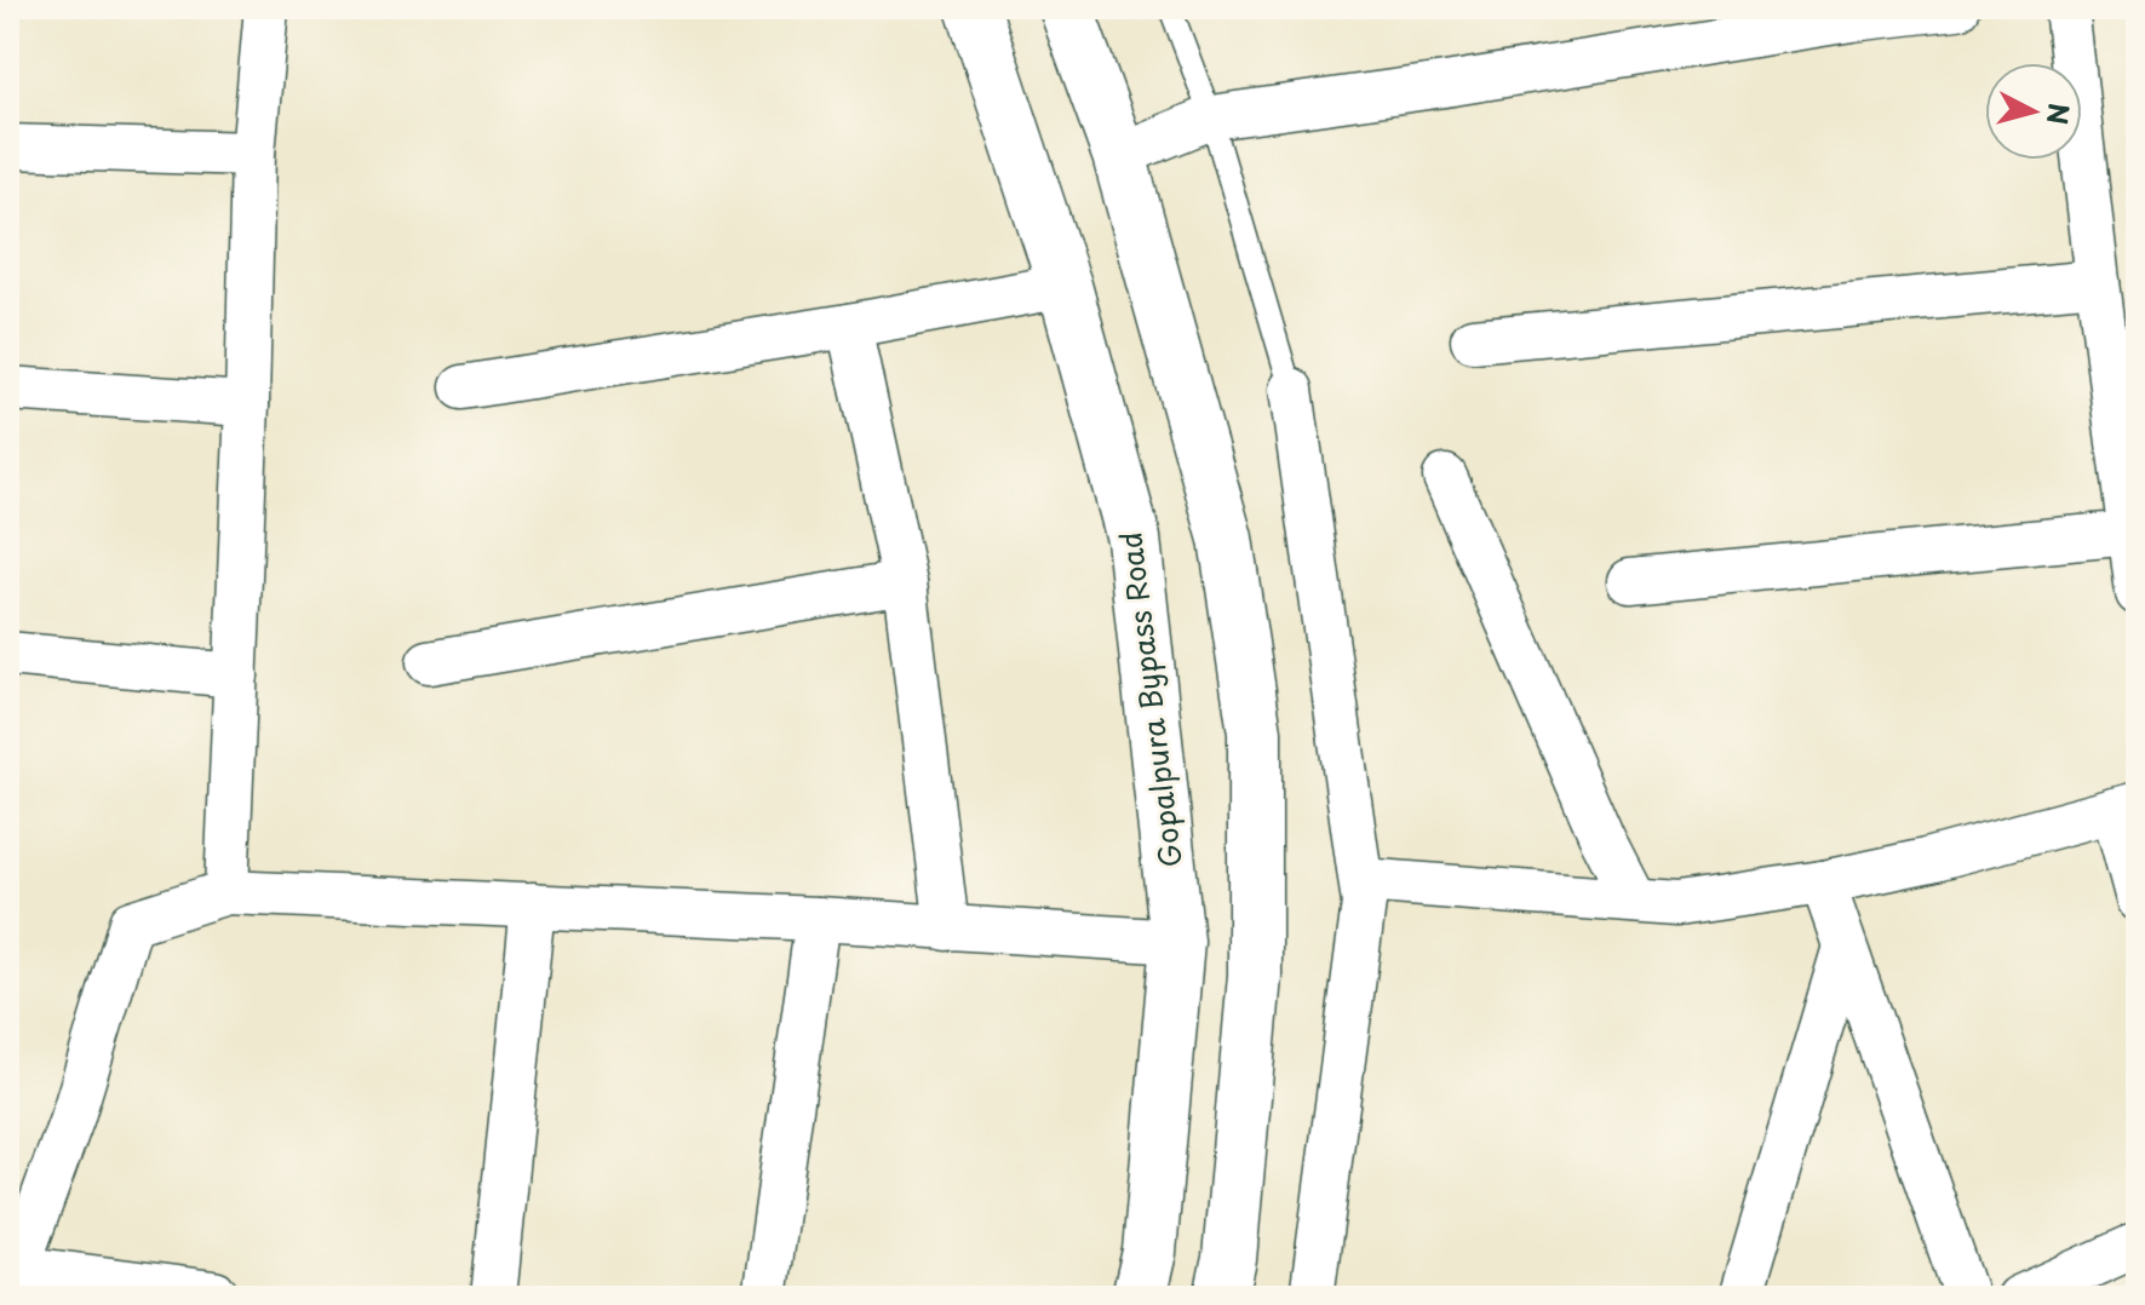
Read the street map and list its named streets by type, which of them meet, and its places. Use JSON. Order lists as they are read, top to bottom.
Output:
{
  "streets": {
    "street": ["Gopalpura Bypass Road"]
  },
  "north": "right"
}
